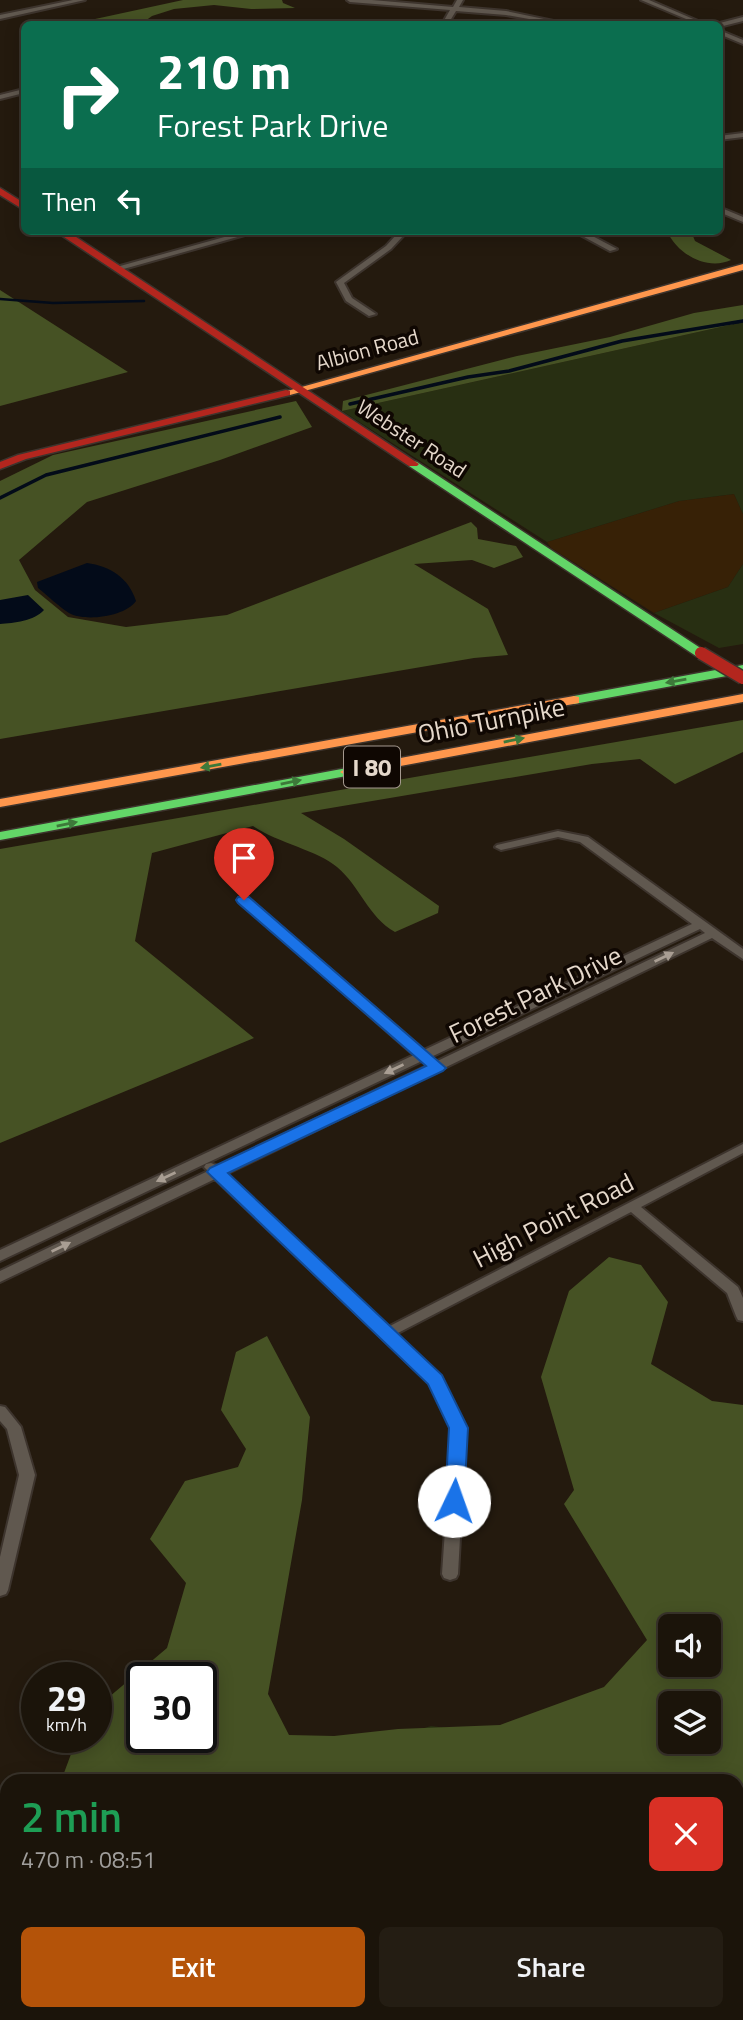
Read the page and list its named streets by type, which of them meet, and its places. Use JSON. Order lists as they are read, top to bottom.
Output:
{
  "streets": {
    "main road": [
      "Albion Road",
      "Webster Road",
      "Ohio Turnpike",
      "I 80"
    ],
    "street": ["Forest Park Drive", "High Point Road"]
  },
  "crossings": [
    ["Albion Road", "Webster Road"]
  ],
  "page": {
    "turn": ["210 m", "Forest Park Drive"],
    "then": "Then",
    "speed": "29 km/h",
    "limit": "30",
    "heading": ["2 min", "470 m · 08:51"],
    "buttons": ["Exit", "Share"]
  }
}
